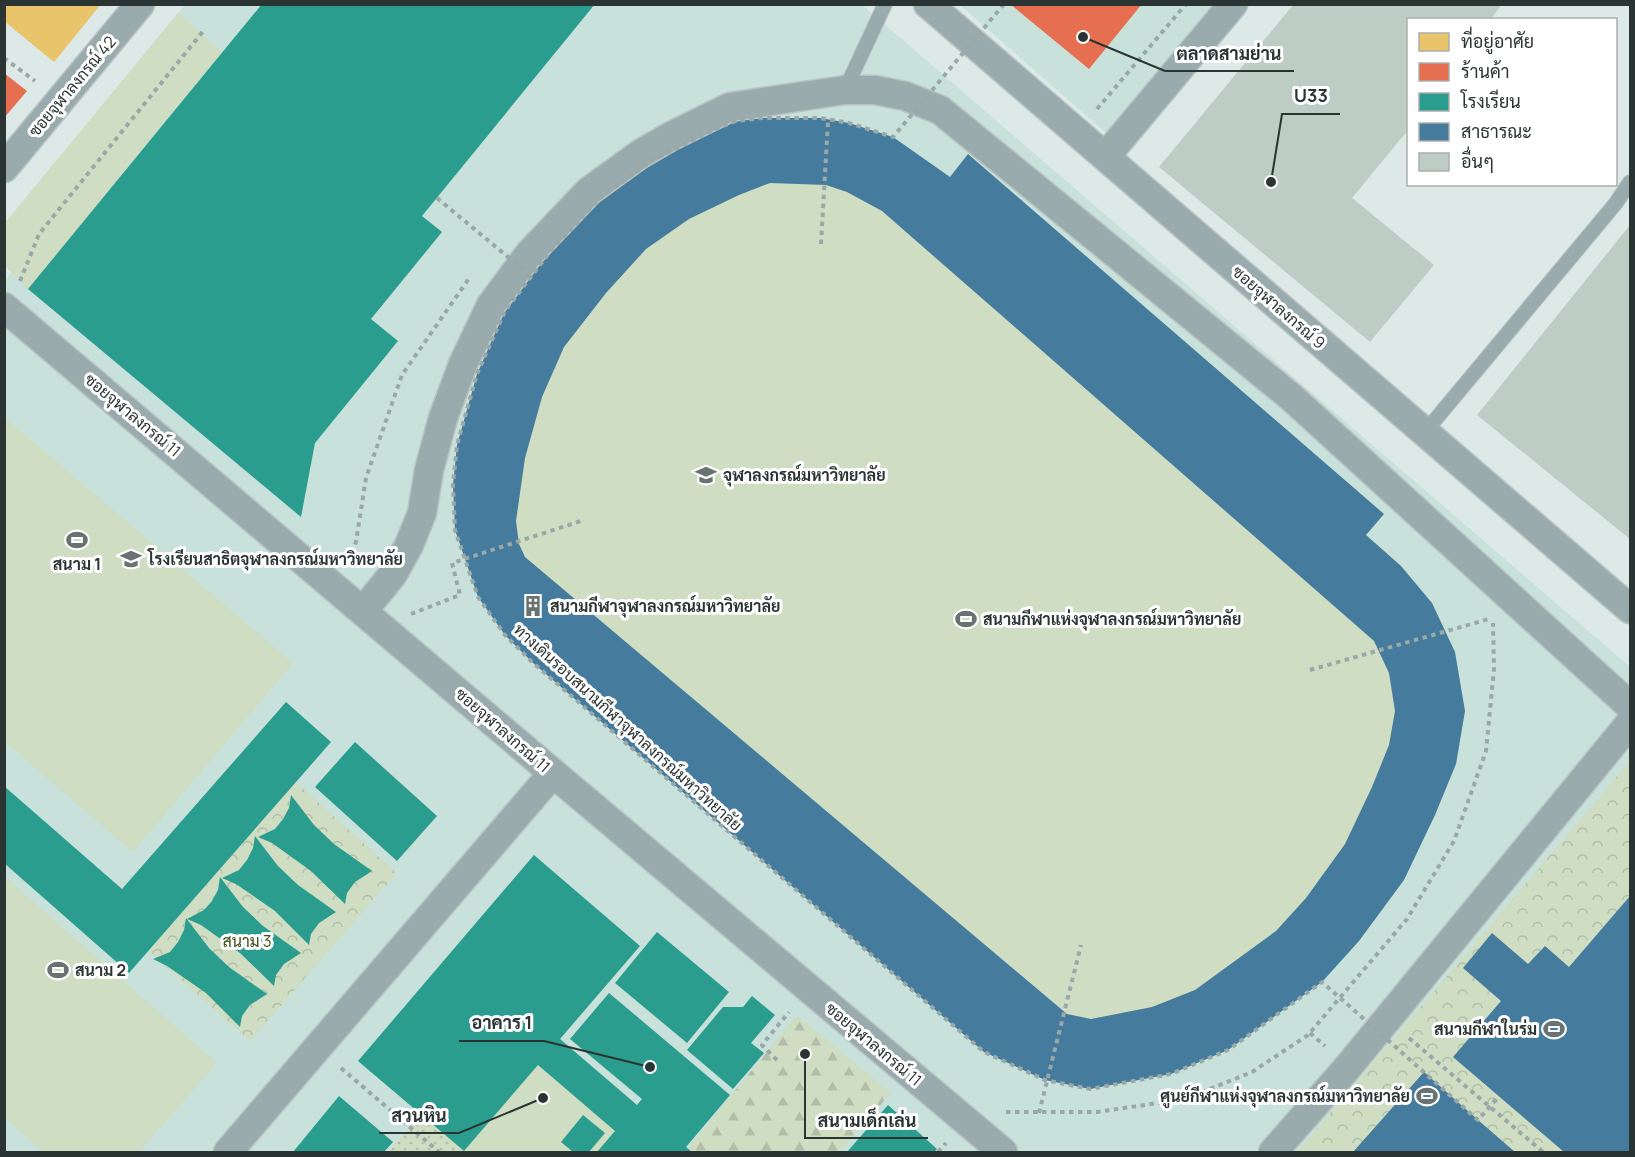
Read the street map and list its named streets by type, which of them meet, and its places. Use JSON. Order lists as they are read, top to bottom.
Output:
{
  "streets": {
    "street": ["ซอยจุฬาลงกรณ์ 42", "ซอยจุฬาลงกรณ์ 9", "ซอยจุฬาลงกรณ์ 11"],
    "path": ["ทางเดินรอบสนามกีฬาจุฬาลงกรณ์มหาวิทยาลัย"]
  },
  "parks": ["สนาม 3"],
  "places": {
    "other": [
      "ตลาดสามย่าน",
      "U33",
      "สนามเด็กเล่น",
      "อาคาร 1",
      "สวนหิน"
    ],
    "school or university": ["จุฬาลงกรณ์มหาวิทยาลัย", "โรงเรียนสาธิตจุฬาลงกรณ์มหาวิทยาลัย"],
    "sports": [
      "สนาม 1",
      "สนามกีฬาแห่งจุฬาลงกรณ์มหาวิทยาลัย",
      "สนาม 2",
      "สนามกีฬาในร่ม",
      "ศูนย์กีฬาแห่งจุฬาลงกรณ์มหาวิทยาลัย"
    ],
    "building": ["สนามกีฬาจุฬาลงกรณ์มหาวิทยาลัย"]
  },
  "legend": [
    "ที่อยู่อาศัย",
    "ร้านค้า",
    "โรงเรียน",
    "สาธารณะ",
    "อื่นๆ"
  ]
}
